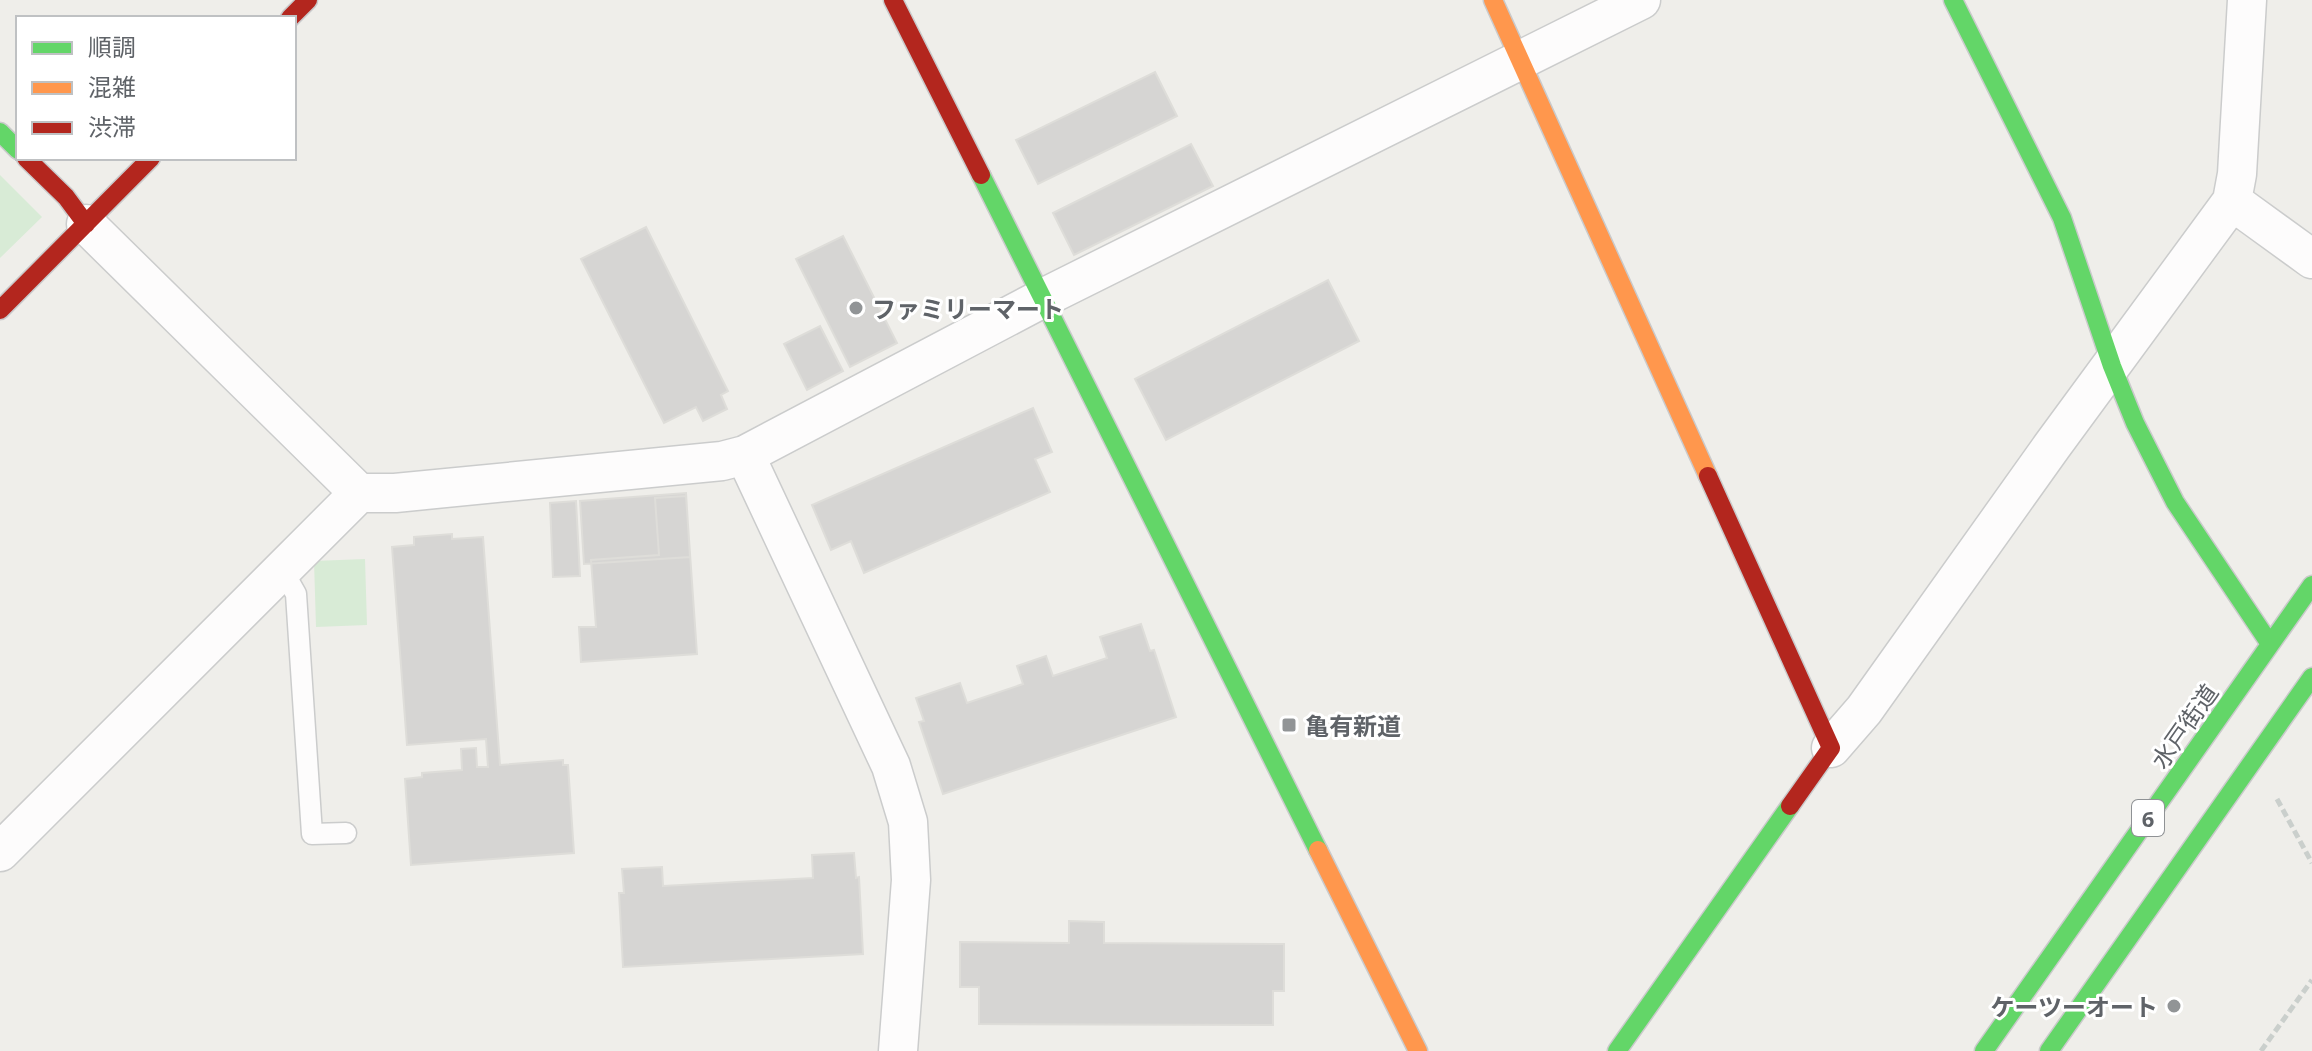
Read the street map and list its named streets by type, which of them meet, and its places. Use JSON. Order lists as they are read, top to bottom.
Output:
{
  "streets": {
    "main road": ["水戸街道", "6"]
  },
  "places": {
    "other": ["ファミリーマート", "ケーツーオート"],
    "transit": ["亀有新道"]
  },
  "legend": ["順調", "混雑", "渋滞"]
}
